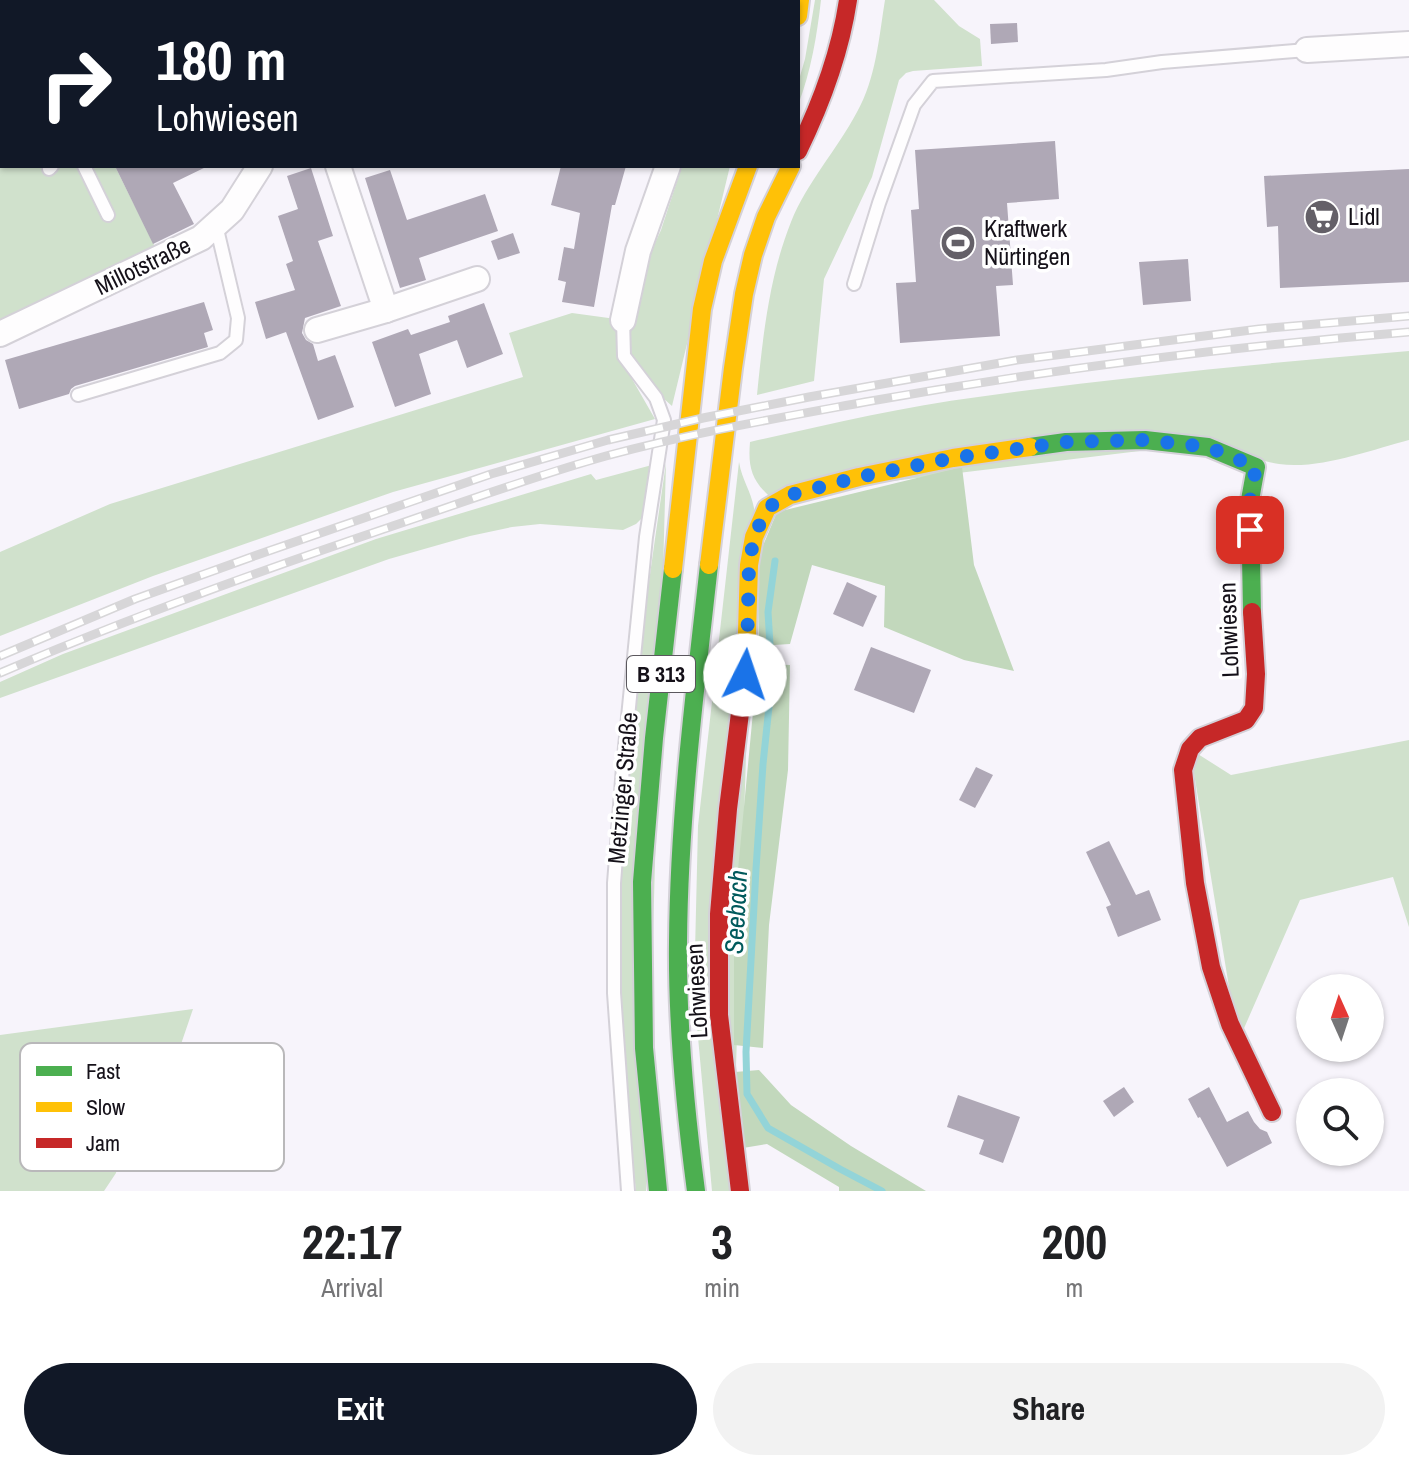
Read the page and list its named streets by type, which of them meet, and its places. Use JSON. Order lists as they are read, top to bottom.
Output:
{
  "streets": {
    "main road": ["Lohwiesen", "B 313", "Metzinger Straße"],
    "street": ["Millotstraße"]
  },
  "water": ["Seebach"],
  "places": {
    "supermarket": ["Lidl"],
    "sports": ["Kraftwerk Nürtingen"]
  },
  "legend": ["Fast", "Slow", "Jam"],
  "north": "top",
  "page": {
    "turn": ["180 m", "Lohwiesen"],
    "eta": [
      "22:17",
      "Arrival",
      "3",
      "min",
      "200",
      "m"
    ],
    "buttons": ["Exit", "Share"]
  }
}
